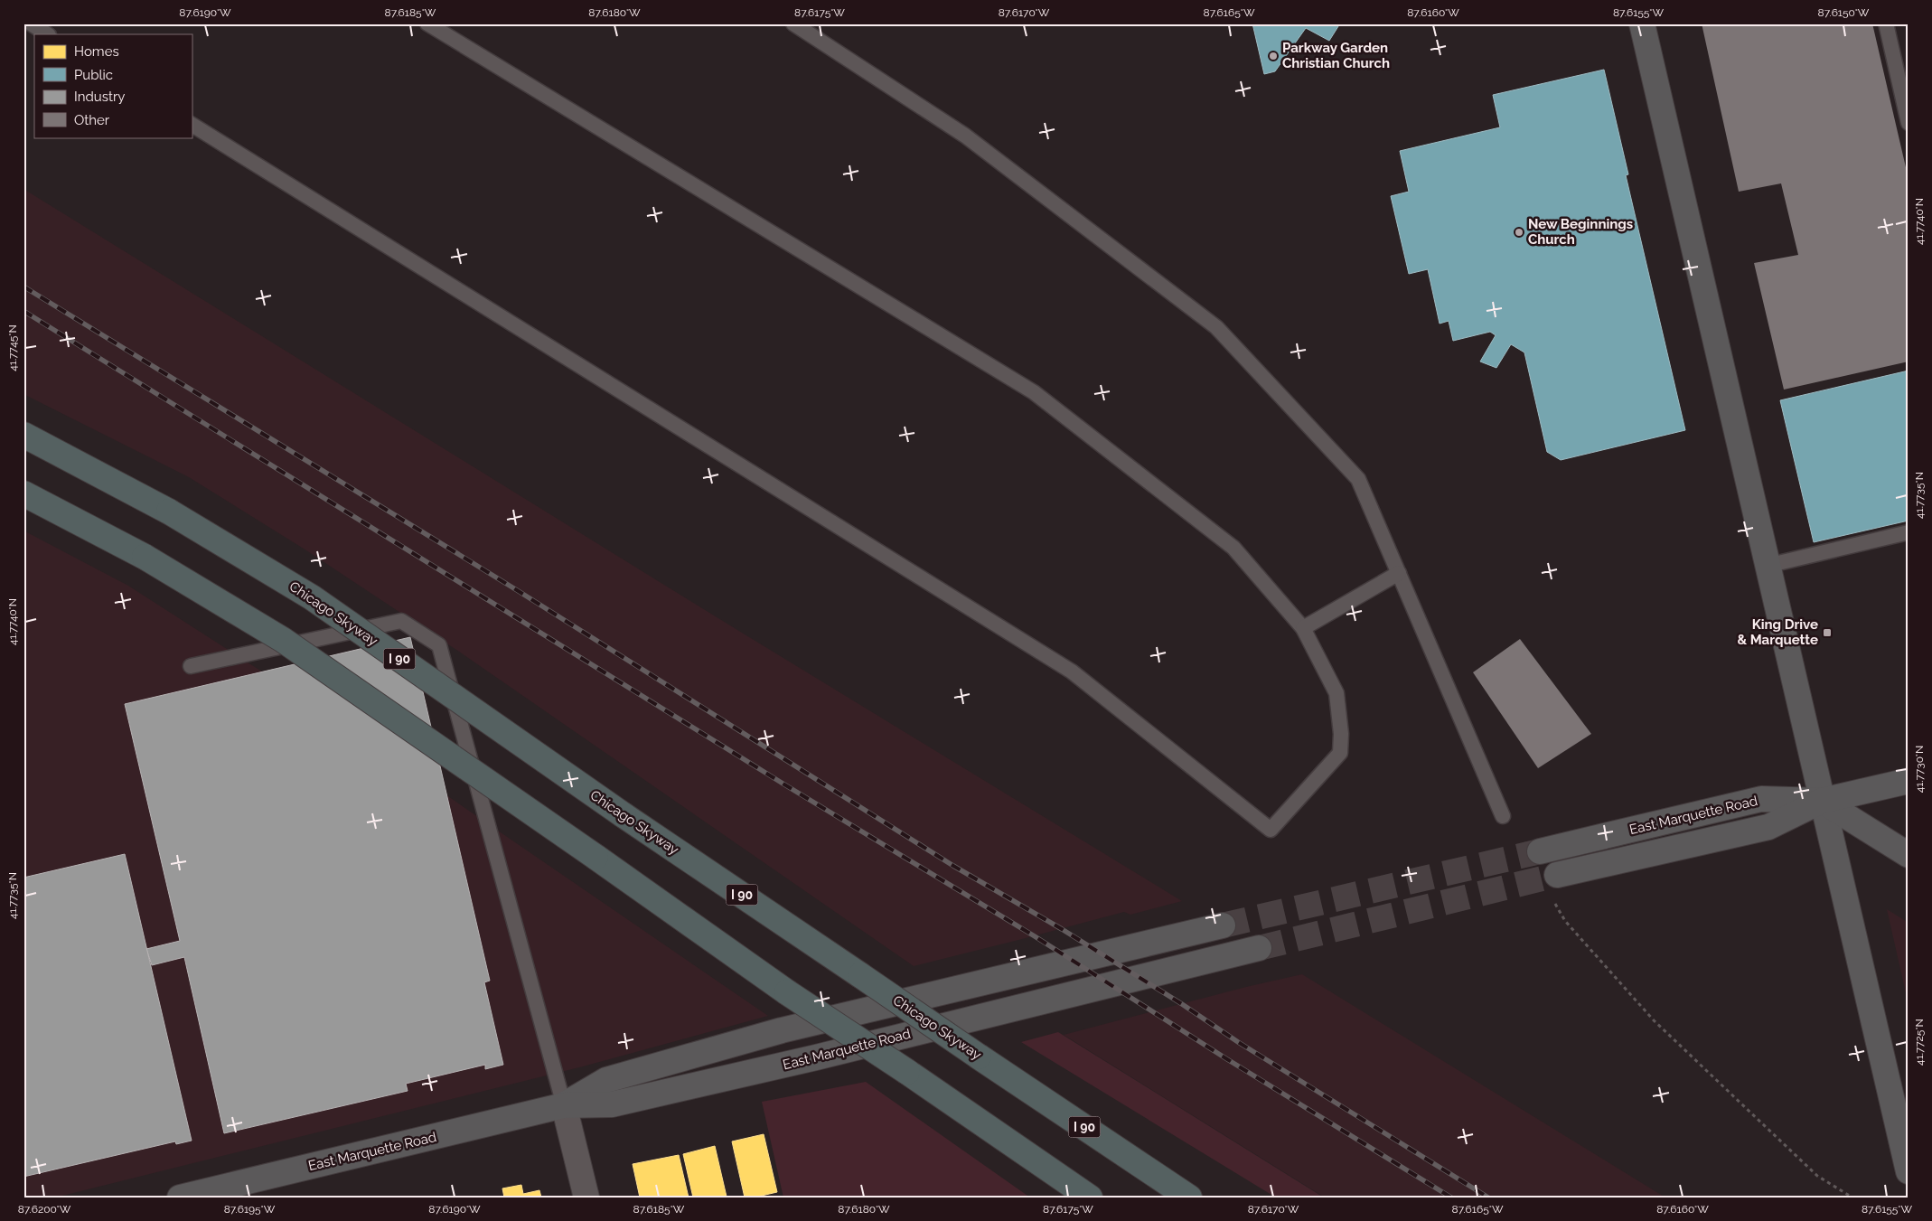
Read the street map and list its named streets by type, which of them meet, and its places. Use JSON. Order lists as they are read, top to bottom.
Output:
{
  "streets": {
    "highway": ["Chicago Skyway", "I 90"],
    "street": ["East Marquette Road"]
  },
  "places": {
    "other": ["Parkway Garden Christian Church", "New Beginnings Church"],
    "transit": ["King Drive & Marquette"]
  },
  "legend": [
    "Homes",
    "Public",
    "Industry",
    "Other"
  ],
  "coordinates": [
    "87.6190°W",
    "87.6185°W",
    "87.6180°W",
    "87.6175°W",
    "87.6170°W",
    "87.6165°W",
    "87.6160°W",
    "87.6155°W",
    "87.6150°W",
    "41.7740°N",
    "41.7745°N",
    "41.7735°N",
    "41.7730°N",
    "41.7725°N",
    "87.6200°W",
    "87.6195°W"
  ]
}
